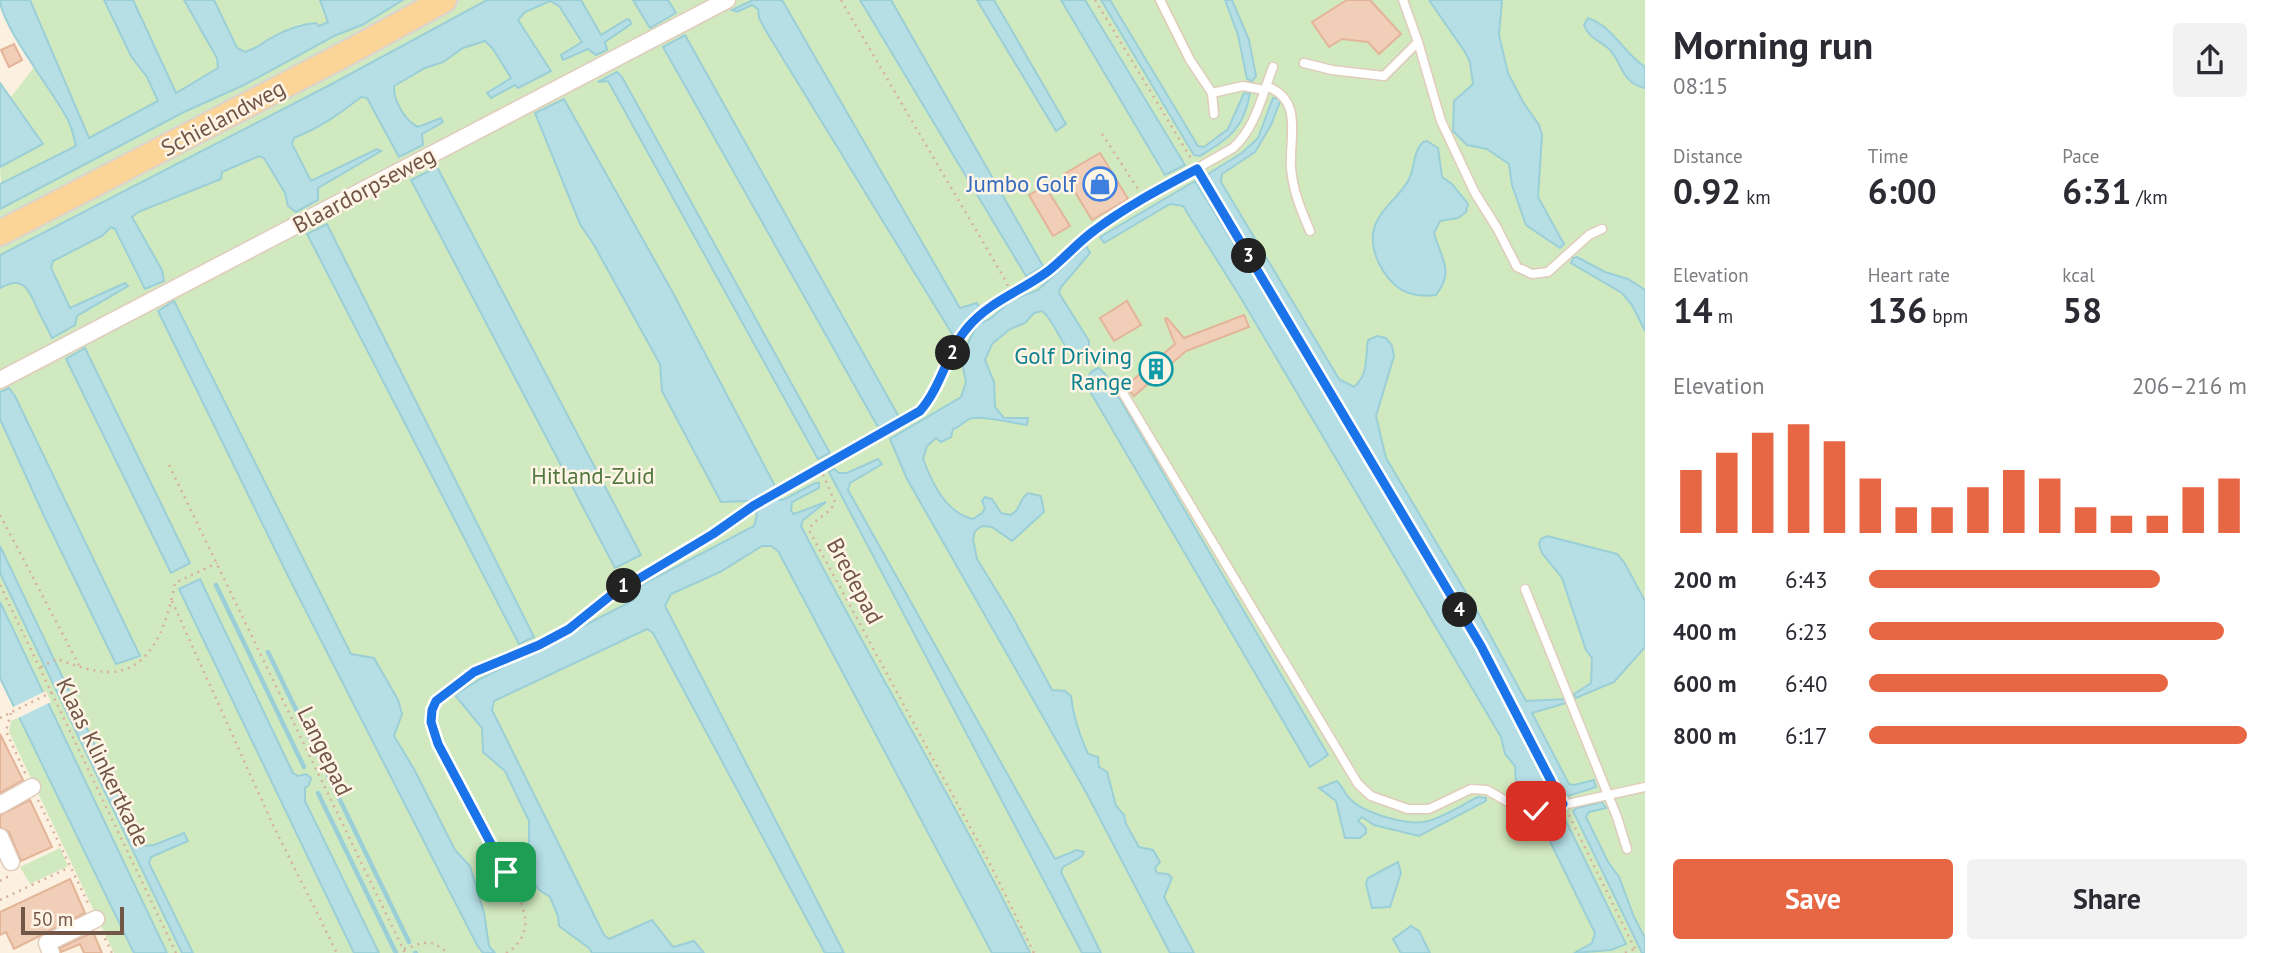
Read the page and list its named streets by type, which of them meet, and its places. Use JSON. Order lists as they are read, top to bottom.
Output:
{
  "streets": {
    "main road": ["Schielandweg"],
    "street": ["Blaardorpseweg"],
    "path": ["Bredepad", "Langepad", "Klaas Klinkertkade"]
  },
  "parks": ["Hitland-Zuid"],
  "places": {
    "shop": ["Jumbo Golf"],
    "building": ["Golf Driving Range"]
  },
  "scale_bar": "50 m",
  "page": {
    "heading": ["Morning run", "08:15"],
    "stats": [
      ["Distance", "0.92 km"],
      ["Time", "6:00"],
      ["Pace", "6:31 /km"],
      ["Elevation", "14 m"],
      ["Heart rate", "136 bpm"],
      ["kcal", "58"]
    ],
    "pins": [
      "3",
      "2",
      "1",
      "4"
    ],
    "chart": ["Elevation", "206–216 m"],
    "list": [
      {
        "name": "200 m",
        "note": "6:43"
      },
      {
        "name": "400 m",
        "note": "6:23"
      },
      {
        "name": "600 m",
        "note": "6:40"
      },
      {
        "name": "800 m",
        "note": "6:17"
      }
    ],
    "buttons": ["Save", "Share"],
    "scale": "50 m"
  }
}
